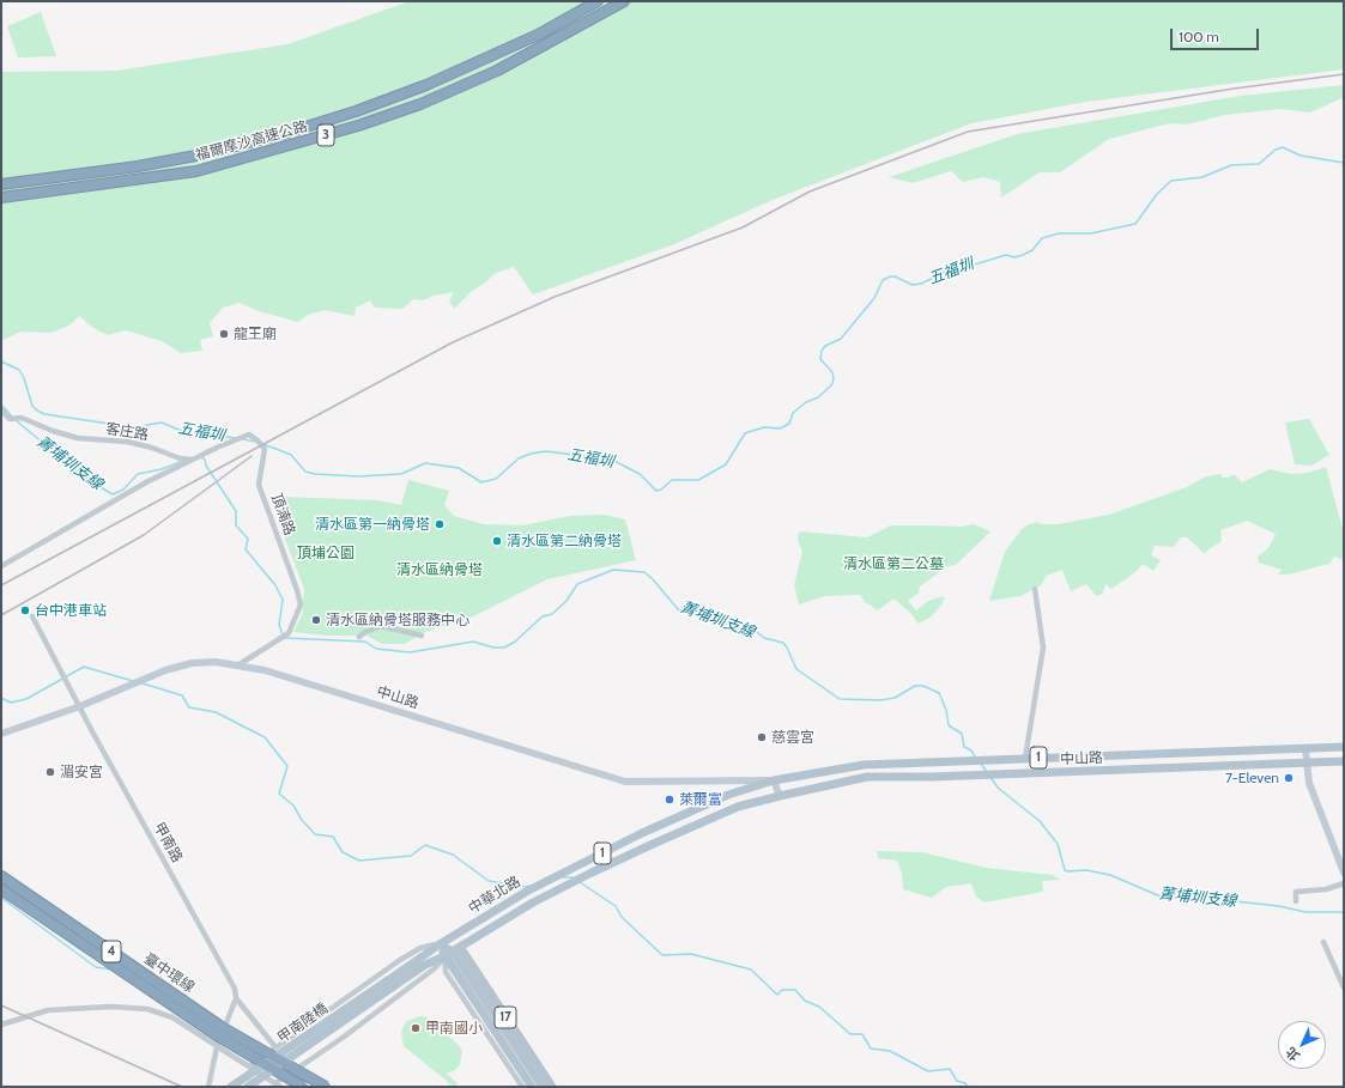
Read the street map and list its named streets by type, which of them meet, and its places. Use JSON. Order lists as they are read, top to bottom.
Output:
{
  "streets": {
    "highway": [
      "3",
      "福爾摩沙高速公路",
      "4",
      "臺中環線"
    ],
    "main road": [
      "中山路",
      "1",
      "中華北路",
      "17",
      "甲南陸橋"
    ],
    "street": ["客庄路", "頂湳路", "甲南路"]
  },
  "crossings": [
    ["客庄路", "頂湳路"],
    ["頂湳路", "中山路"],
    ["中山路", "甲南路"],
    ["中山路", "中華北路"],
    ["1", "中華北路"],
    ["1", "17"],
    ["1", "甲南陸橋"],
    ["中華北路", "17"]
  ],
  "water": ["五福圳", "菁埔圳支線"],
  "parks": ["頂埔公園", "清水區第二公墓", "清水區納骨塔"],
  "places": [
    "龍王廟",
    "清水區第一納骨塔",
    "清水區第二納骨塔",
    "台中港車站",
    "清水區納骨塔服務中心",
    "慈雲宮",
    "湄安宮",
    "7-Eleven",
    "萊爾富",
    "甲南國小"
  ],
  "scale_bar": "100 m",
  "north": "bottom left"
}
